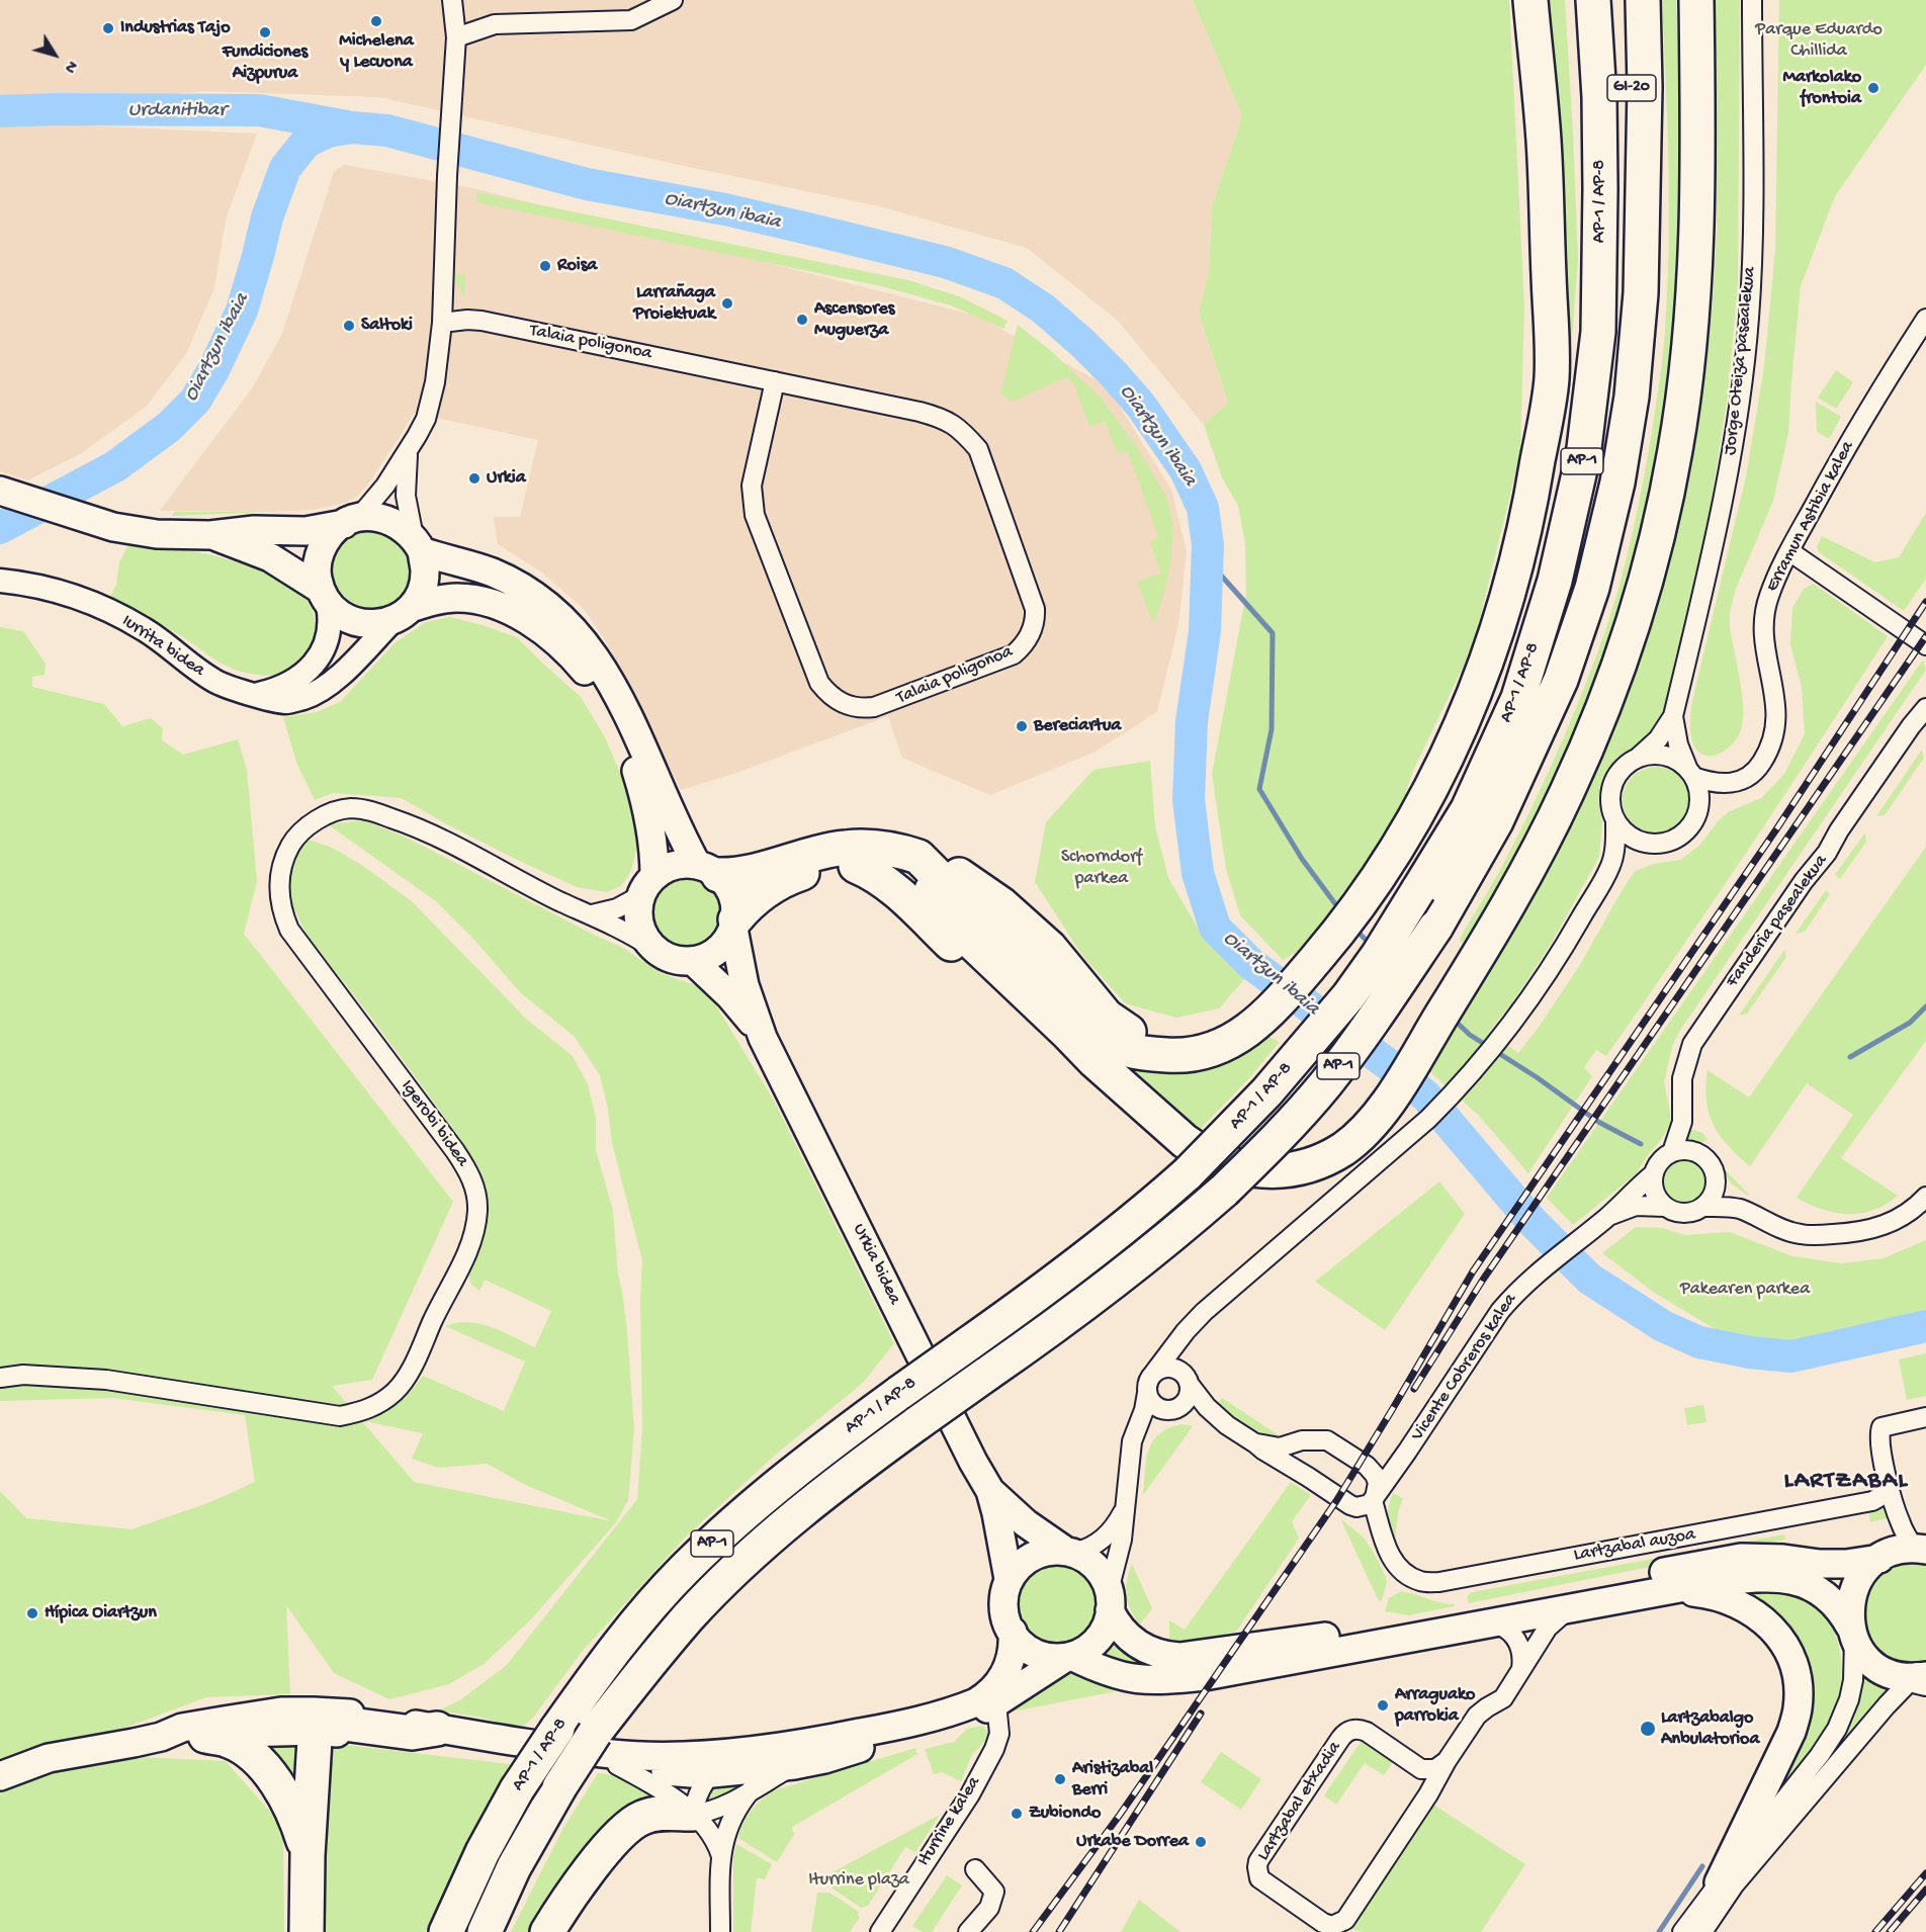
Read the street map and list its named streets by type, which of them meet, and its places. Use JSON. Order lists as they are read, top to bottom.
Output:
{
  "streets": {
    "highway": ["GI-20", "AP-1 / AP-8", "AP-1"],
    "main road": ["Urkia bidea"],
    "street": [
      "Talaia poligonoa",
      "Jorge Oteiza pasealekua",
      "Erramun Astibia kalea",
      "Iurrita bidea",
      "Fanderia pasealekua",
      "Igerobi bidea",
      "Vicente Cobreros kalea",
      "Lartzabal auzoa",
      "Lartzabal etxadia",
      "Iturrine kalea"
    ]
  },
  "crossings": [
    ["GI-20", "AP-1 / AP-8"],
    ["Jorge Oteiza pasealekua", "Erramun Astibia kalea"],
    ["Fanderia pasealekua", "Vicente Cobreros kalea"],
    ["Igerobi bidea", "Urkia bidea"],
    ["Vicente Cobreros kalea", "Lartzabal auzoa"]
  ],
  "districts": ["LARTZABAL"],
  "water": ["Urdanitibar", "Oiartzun ibaia"],
  "parks": [
    "Parque Eduardo Chillida",
    "Schorndorf parkea",
    "Pakearen parkea",
    "Iturrine plaza"
  ],
  "places": [
    "Michelena y Lecuona",
    "Industrias Tajo",
    "Fundiciones Aizpurua",
    "Markolako frontoia",
    "Roisa",
    "Larrañaga Proiektuak",
    "Ascensores Muguerza",
    "Saltoki",
    "Urkia",
    "Bereciartua",
    "Hípica Oiartzun",
    "Arraguako parrokia",
    "Lartzabalgo Anbulatorioa",
    "Aristizabal Berri",
    "Zubiondo",
    "Urkabe Dorrea"
  ],
  "north": "bottom right"
}
